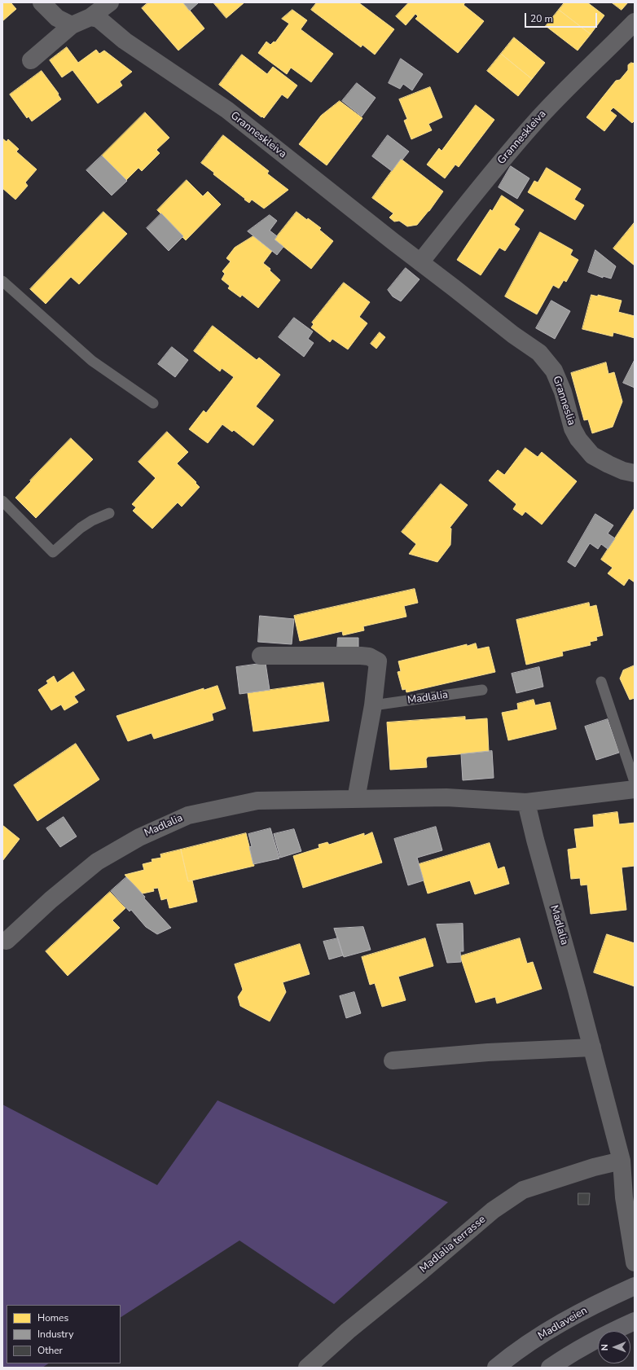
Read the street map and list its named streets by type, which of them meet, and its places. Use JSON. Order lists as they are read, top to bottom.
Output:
{
  "streets": {
    "main road": ["Madlaveien"],
    "street": [
      "Granneskleiva",
      "Granneslia",
      "Madlalia",
      "Madlalia terrasse"
    ]
  },
  "crossings": [
    ["Granneskleiva", "Granneslia"],
    ["Madlalia", "Madlalia terrasse"]
  ],
  "legend": ["Homes", "Industry", "Other"],
  "scale_bar": "20 m",
  "north": "left"
}
